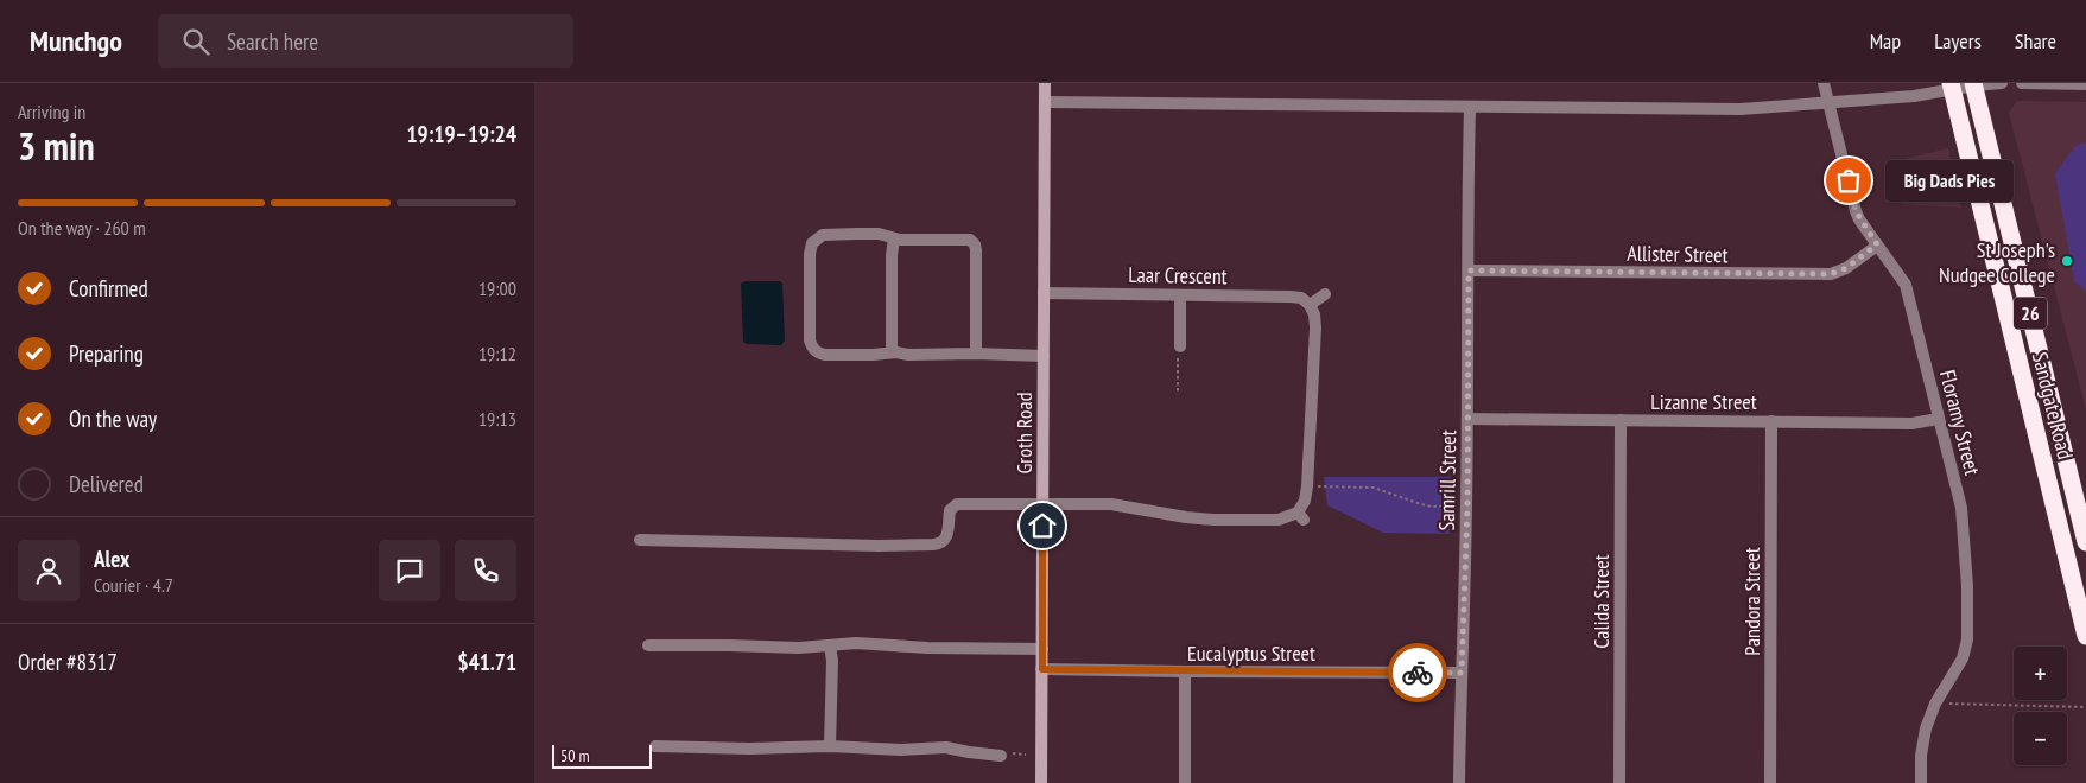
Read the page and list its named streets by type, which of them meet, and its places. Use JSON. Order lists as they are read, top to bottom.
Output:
{
  "streets": {
    "highway": ["26", "Sandgate Road"],
    "street": [
      "Allister Street",
      "Laar Crescent",
      "Lizanne Street",
      "Floramy Street",
      "Groth Road",
      "Samrill Street",
      "Calida Street",
      "Pandora Street",
      "Eucalyptus Street"
    ]
  },
  "crossings": [
    ["Allister Street", "Floramy Street"],
    ["Allister Street", "Samrill Street"],
    ["Laar Crescent", "Groth Road"],
    ["Lizanne Street", "Floramy Street"],
    ["Lizanne Street", "Samrill Street"],
    ["Lizanne Street", "Calida Street"],
    ["Lizanne Street", "Pandora Street"],
    ["Groth Road", "Eucalyptus Street"],
    ["Samrill Street", "Eucalyptus Street"]
  ],
  "places": ["Big Dads Pies", "St Joseph's Nudgee College"],
  "scale_bar": "50 m",
  "page": {
    "header": "Munchgo",
    "search": "Search here",
    "nav": ["Map", "Layers", "Share"],
    "heading": ["3 min", "Arriving in", "19:19–19:24"],
    "panel": [
      "Alex",
      "Courier · 4.7",
      "Order #8317",
      "$41.71"
    ],
    "bubble": "Big Dads Pies",
    "bar": "On the way · 260 m",
    "list": [
      ["Confirmed", "19:00"],
      ["Preparing", "19:12"],
      ["On the way", "19:13"],
      "Delivered"
    ],
    "map_buttons": ["+", "−"],
    "scale": "50 m"
  }
}
